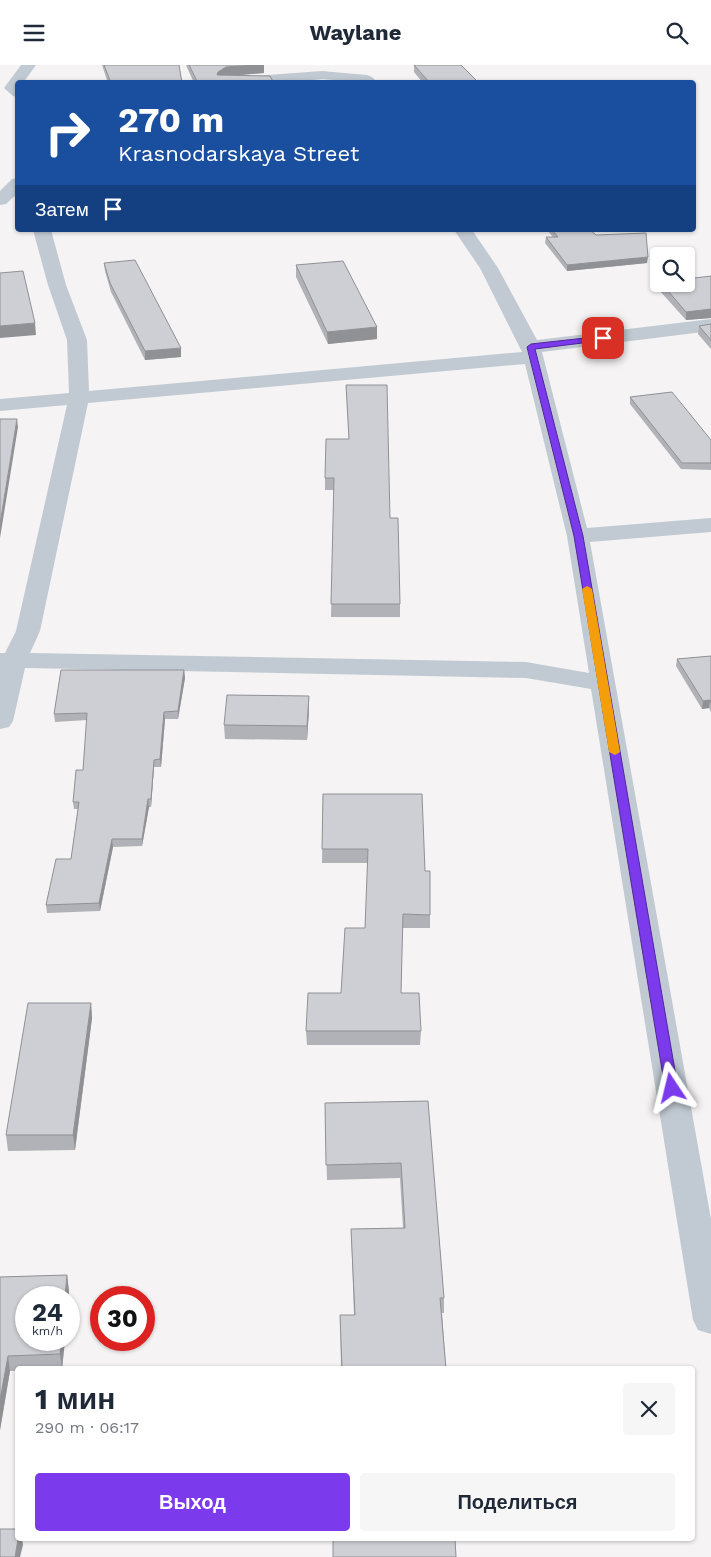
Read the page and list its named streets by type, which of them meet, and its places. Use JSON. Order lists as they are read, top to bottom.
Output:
{
  "page": {
    "header": "Waylane",
    "turn": ["270 m", "Krasnodarskaya Street"],
    "then": "Затем",
    "speed": "24 km/h",
    "limit": "30",
    "heading": ["1 мин", "290 m · 06:17"],
    "buttons": ["Выход", "Поделиться"]
  }
}
